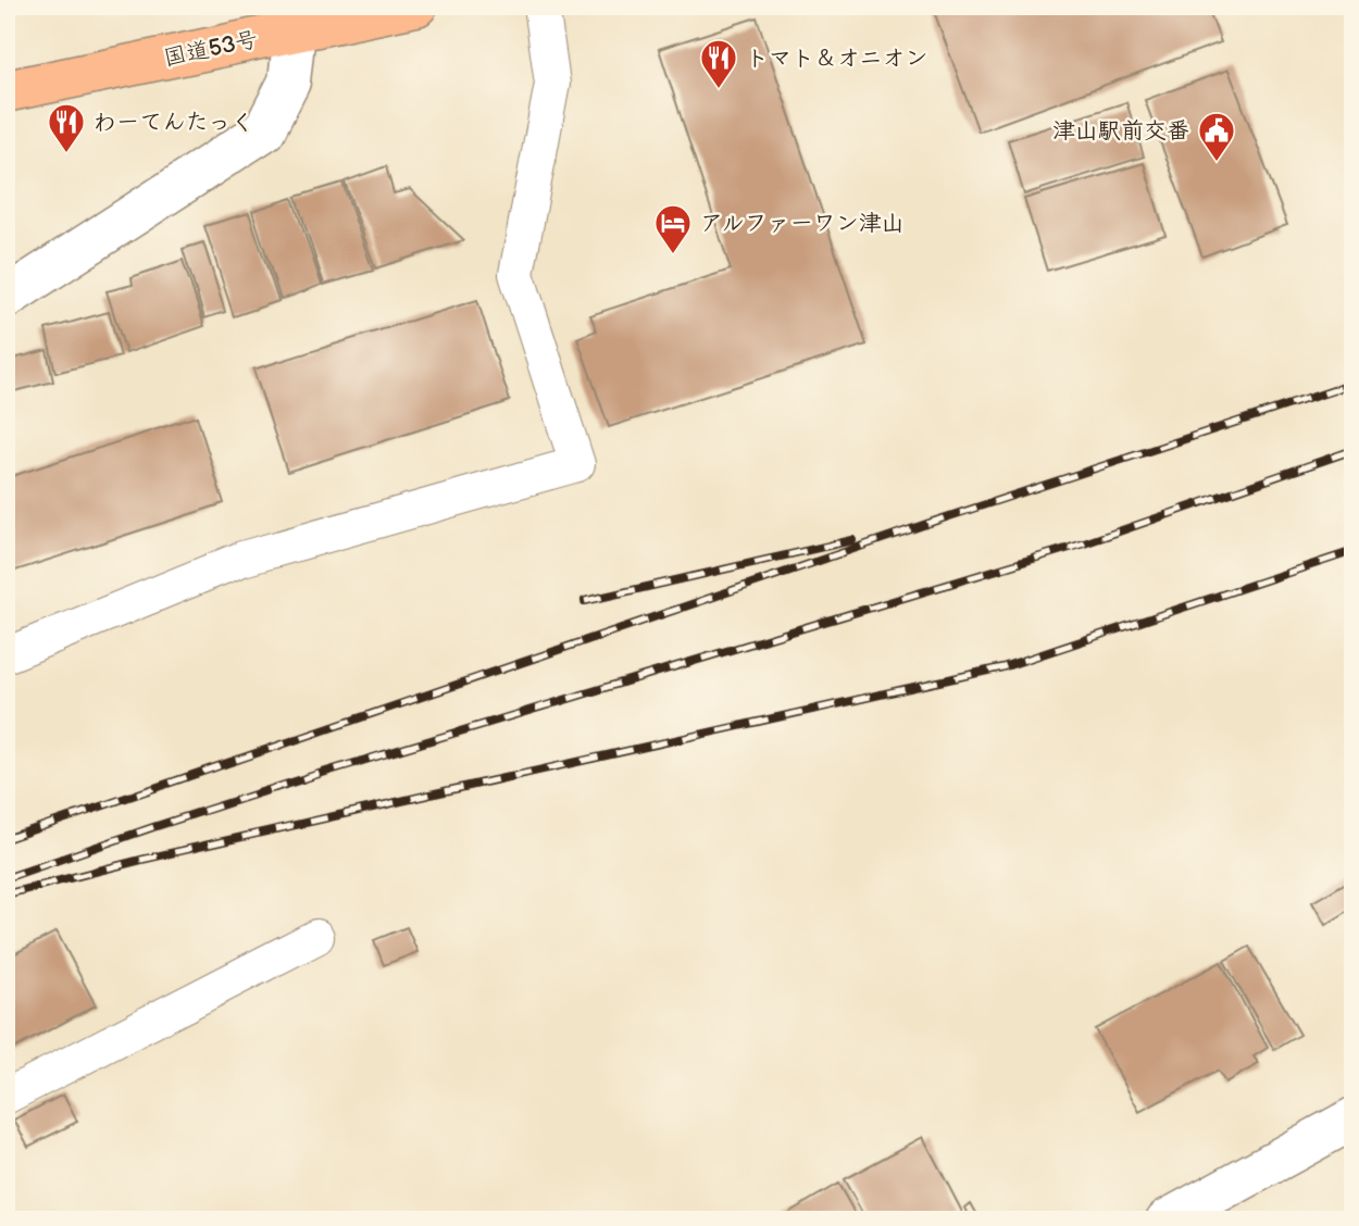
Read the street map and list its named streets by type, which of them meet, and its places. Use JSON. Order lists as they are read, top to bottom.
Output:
{
  "streets": {
    "highway": ["国道53号"]
  },
  "places": {
    "restaurant": ["トマト＆オニオン", "わーてんたっく"],
    "public building": ["津山駅前交番"],
    "hotel": ["アルファーワン津山"]
  }
}
